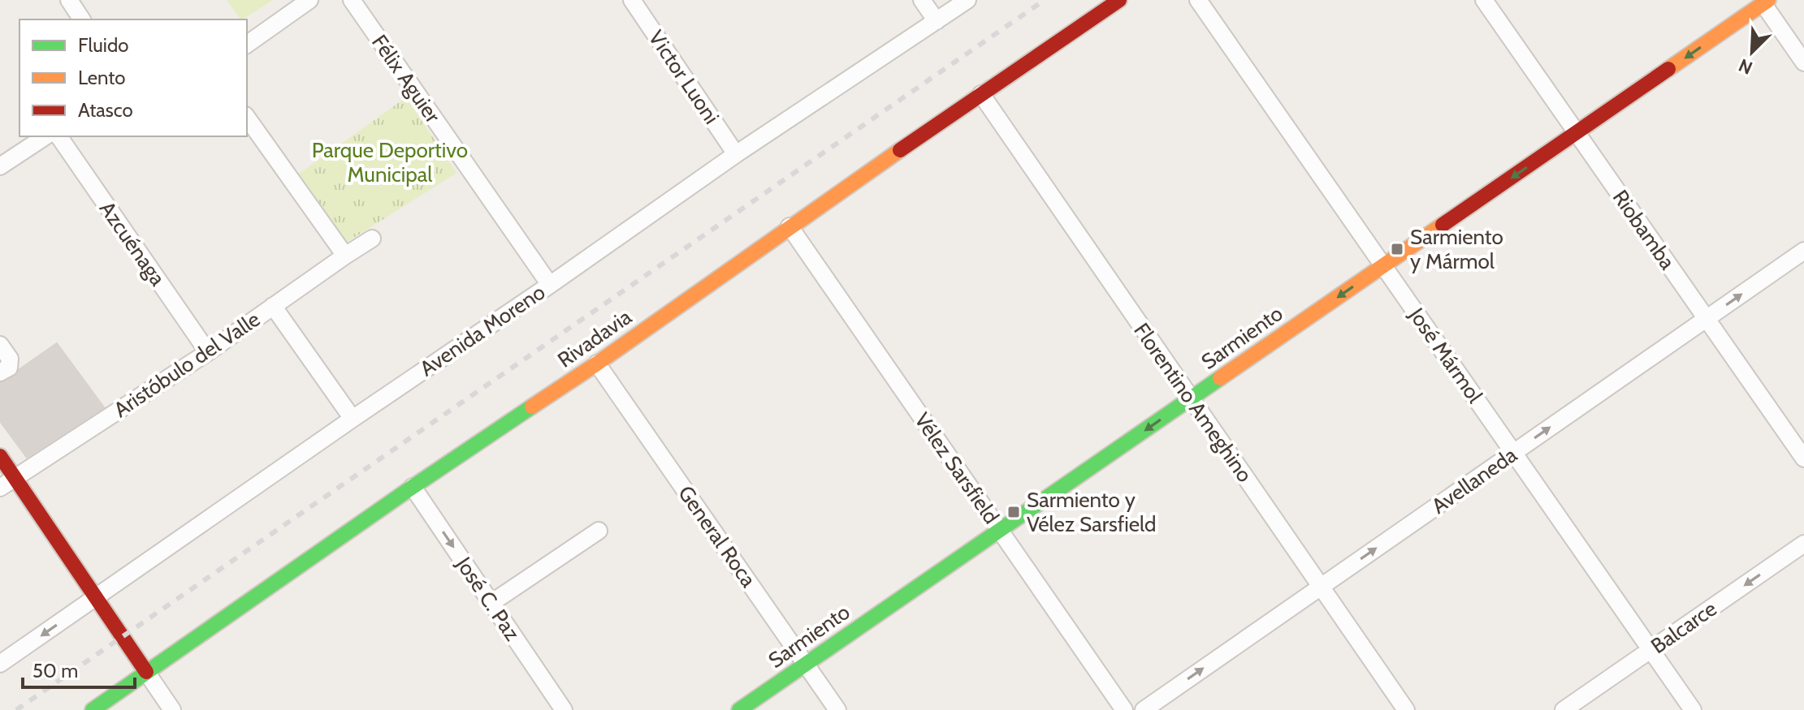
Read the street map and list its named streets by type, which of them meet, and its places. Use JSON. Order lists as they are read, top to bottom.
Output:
{
  "streets": {
    "street": [
      "Victor Luoni",
      "Félix Aguier",
      "Riobamba",
      "Azcuénaga",
      "Avenida Moreno",
      "Sarmiento",
      "Rivadavia",
      "José Mármol",
      "Aristóbulo del Valle",
      "Florentino Ameghino",
      "Vélez Sarsfield",
      "Avellaneda",
      "General Roca",
      "José C. Paz",
      "Balcarce"
    ]
  },
  "crossings": [
    ["Victor Luoni", "Avenida Moreno"],
    ["Félix Aguier", "Avenida Moreno"],
    ["Riobamba", "Sarmiento"],
    ["Riobamba", "Avellaneda"],
    ["Azcuénaga", "Aristóbulo del Valle"],
    ["Sarmiento", "José Mármol"],
    ["Sarmiento", "Florentino Ameghino"],
    ["Sarmiento", "Vélez Sarsfield"],
    ["Sarmiento", "General Roca"],
    ["Rivadavia", "Florentino Ameghino"],
    ["Rivadavia", "Vélez Sarsfield"],
    ["Rivadavia", "General Roca"],
    ["Rivadavia", "José C. Paz"],
    ["José Mármol", "Avellaneda"],
    ["José Mármol", "Balcarce"],
    ["Florentino Ameghino", "Avellaneda"]
  ],
  "one_way": [
    "Sarmiento",
    "Avellaneda",
    "José C. Paz",
    "Balcarce"
  ],
  "parks": ["Parque Deportivo Municipal"],
  "places": {
    "transit": ["Sarmiento y Mármol", "Sarmiento y Vélez Sarsfield"]
  },
  "legend": ["Fluido", "Lento", "Atasco"],
  "scale_bar": "50 m",
  "north": "bottom left"
}
